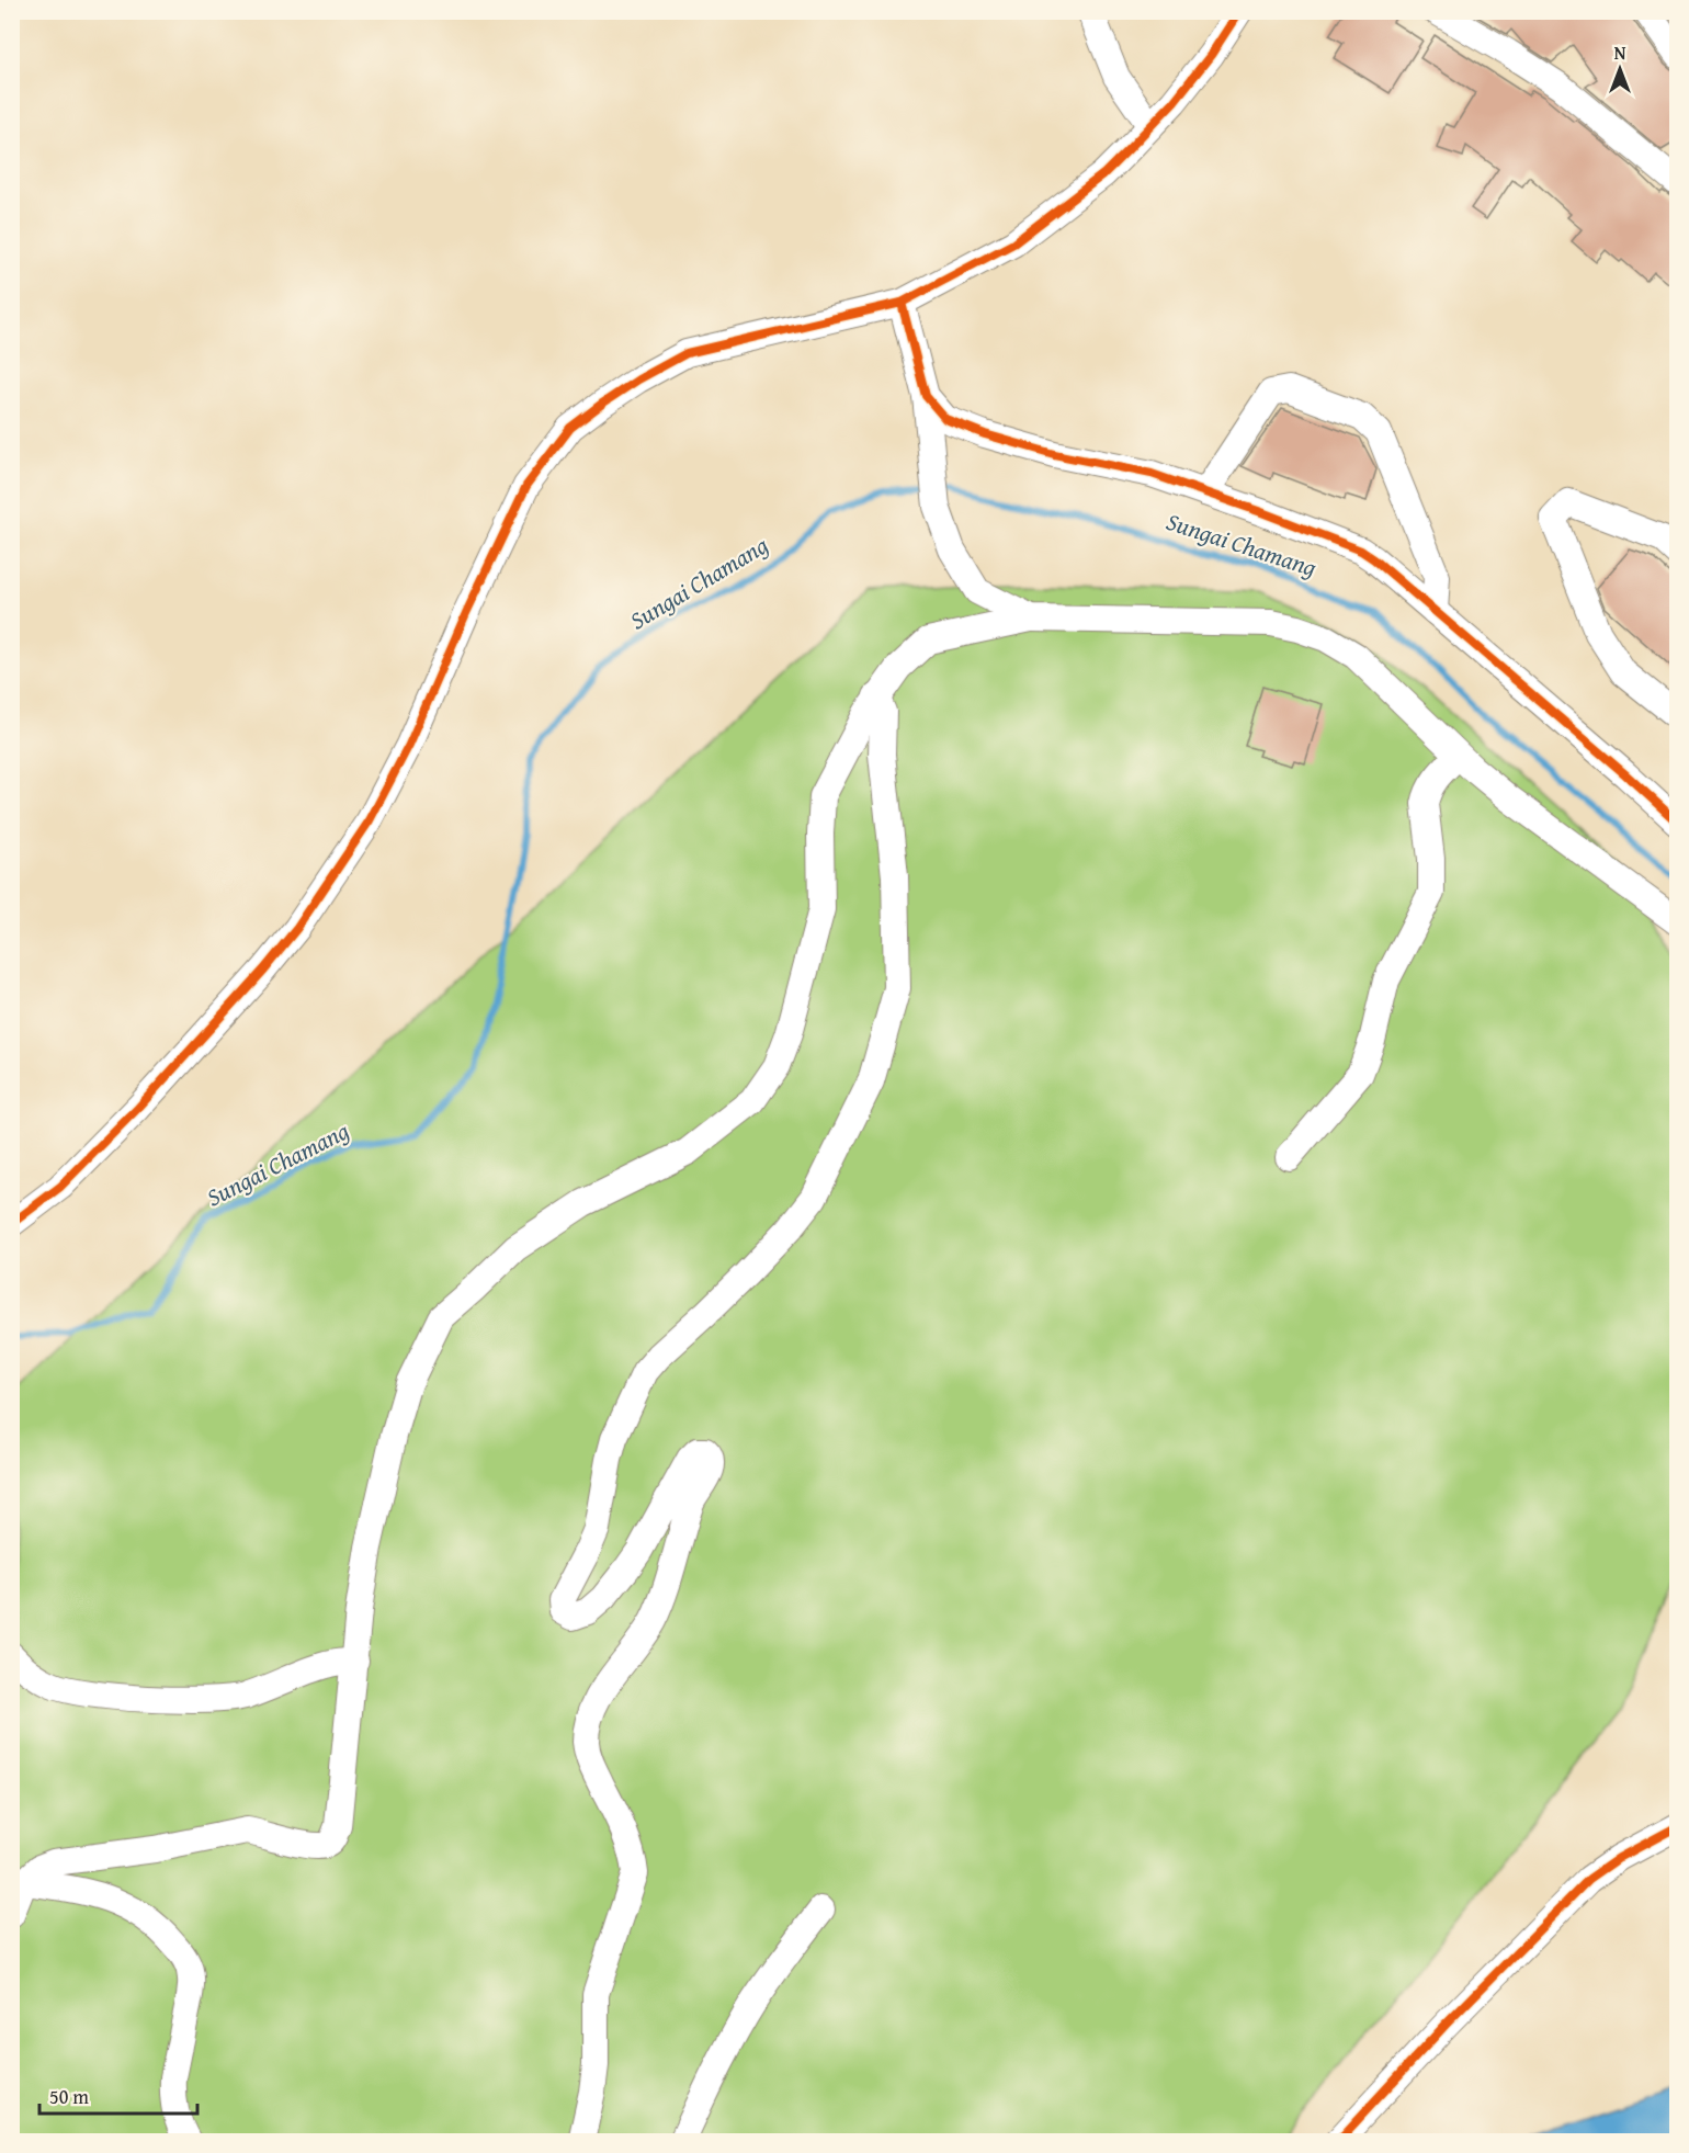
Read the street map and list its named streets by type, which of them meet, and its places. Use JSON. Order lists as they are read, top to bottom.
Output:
{
  "water": ["Sungai Chamang"],
  "scale_bar": "50 m",
  "north": "top"
}
